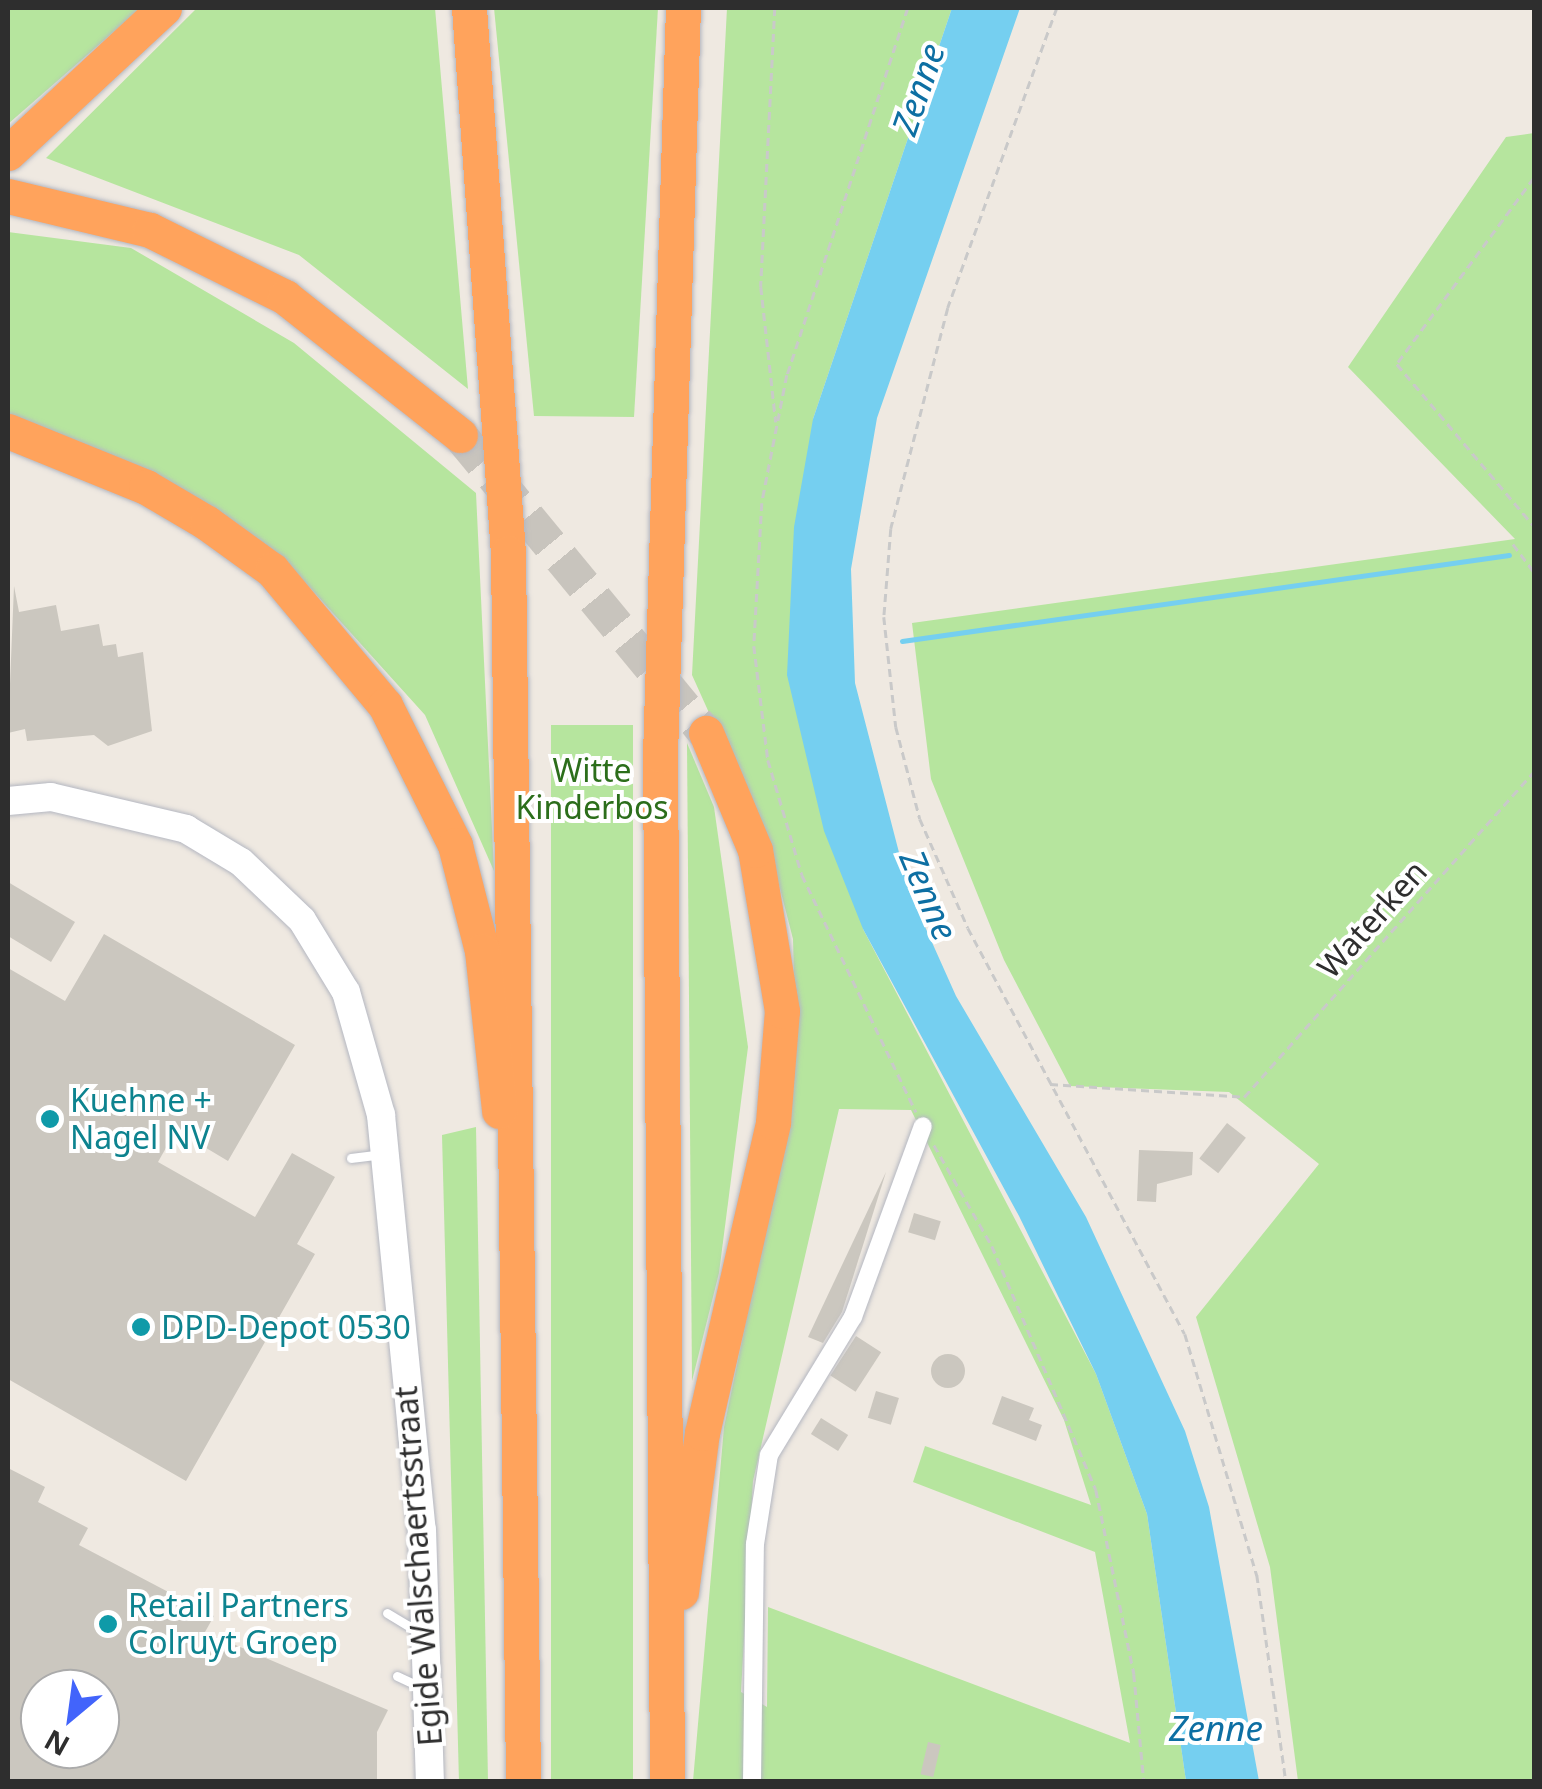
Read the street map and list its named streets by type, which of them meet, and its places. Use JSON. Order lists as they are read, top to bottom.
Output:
{
  "streets": {
    "main road": ["Egide Walschaertsstraat"],
    "path": ["Waterken"]
  },
  "water": ["Zenne"],
  "parks": ["Witte Kinderbos"],
  "places": ["Kuehne + Nagel NV", "DPD-Depot 0530", "Retail Partners Colruyt Groep"],
  "north": "bottom left"
}
